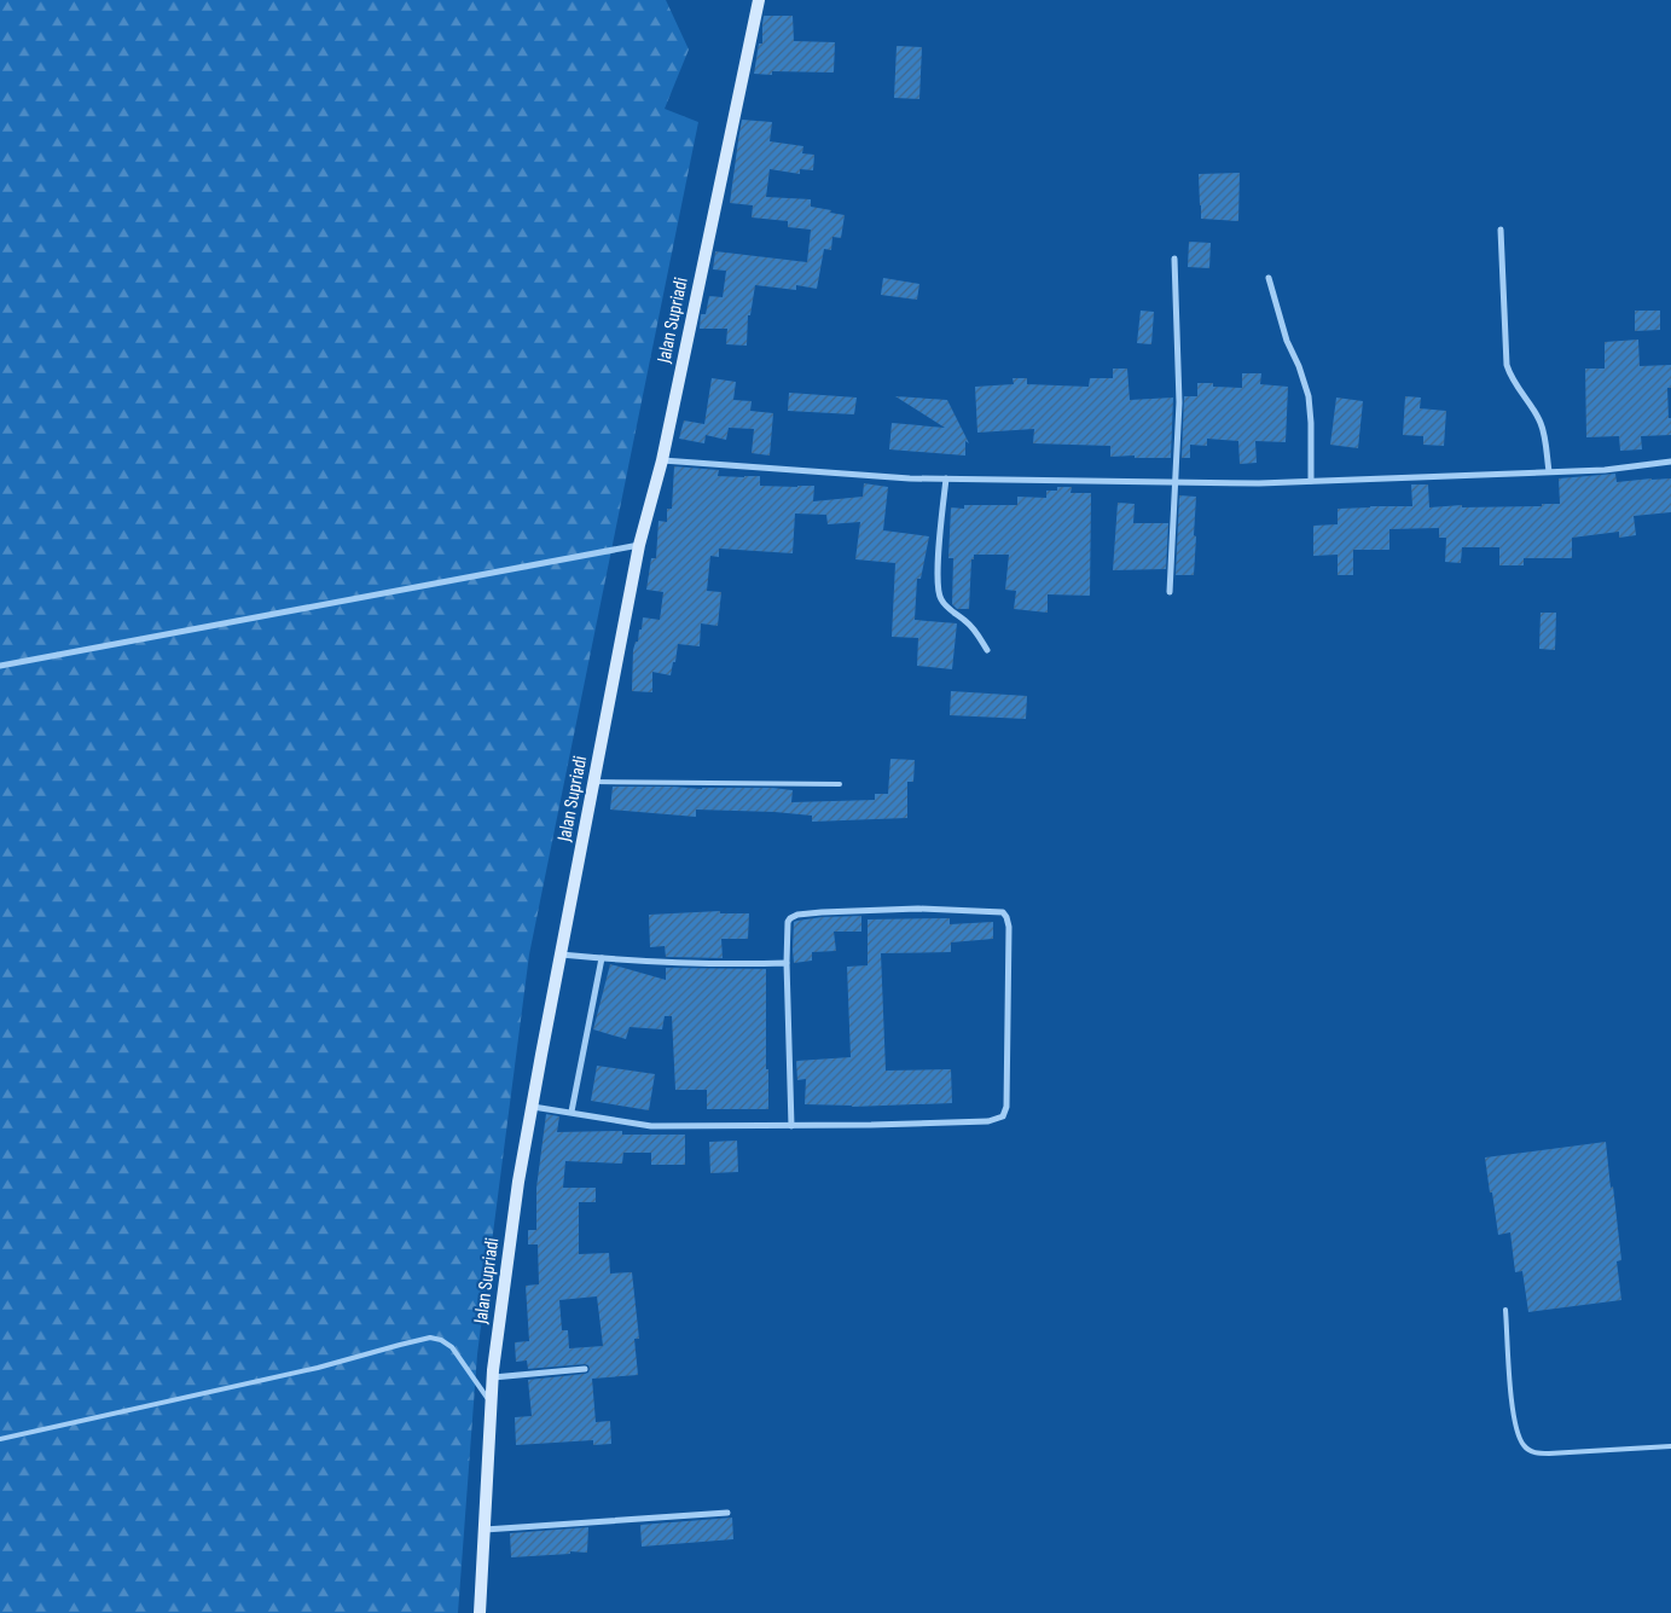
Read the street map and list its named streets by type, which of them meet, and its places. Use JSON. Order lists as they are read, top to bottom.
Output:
{
  "streets": {
    "main road": ["Jalan Supriadi"]
  }
}
